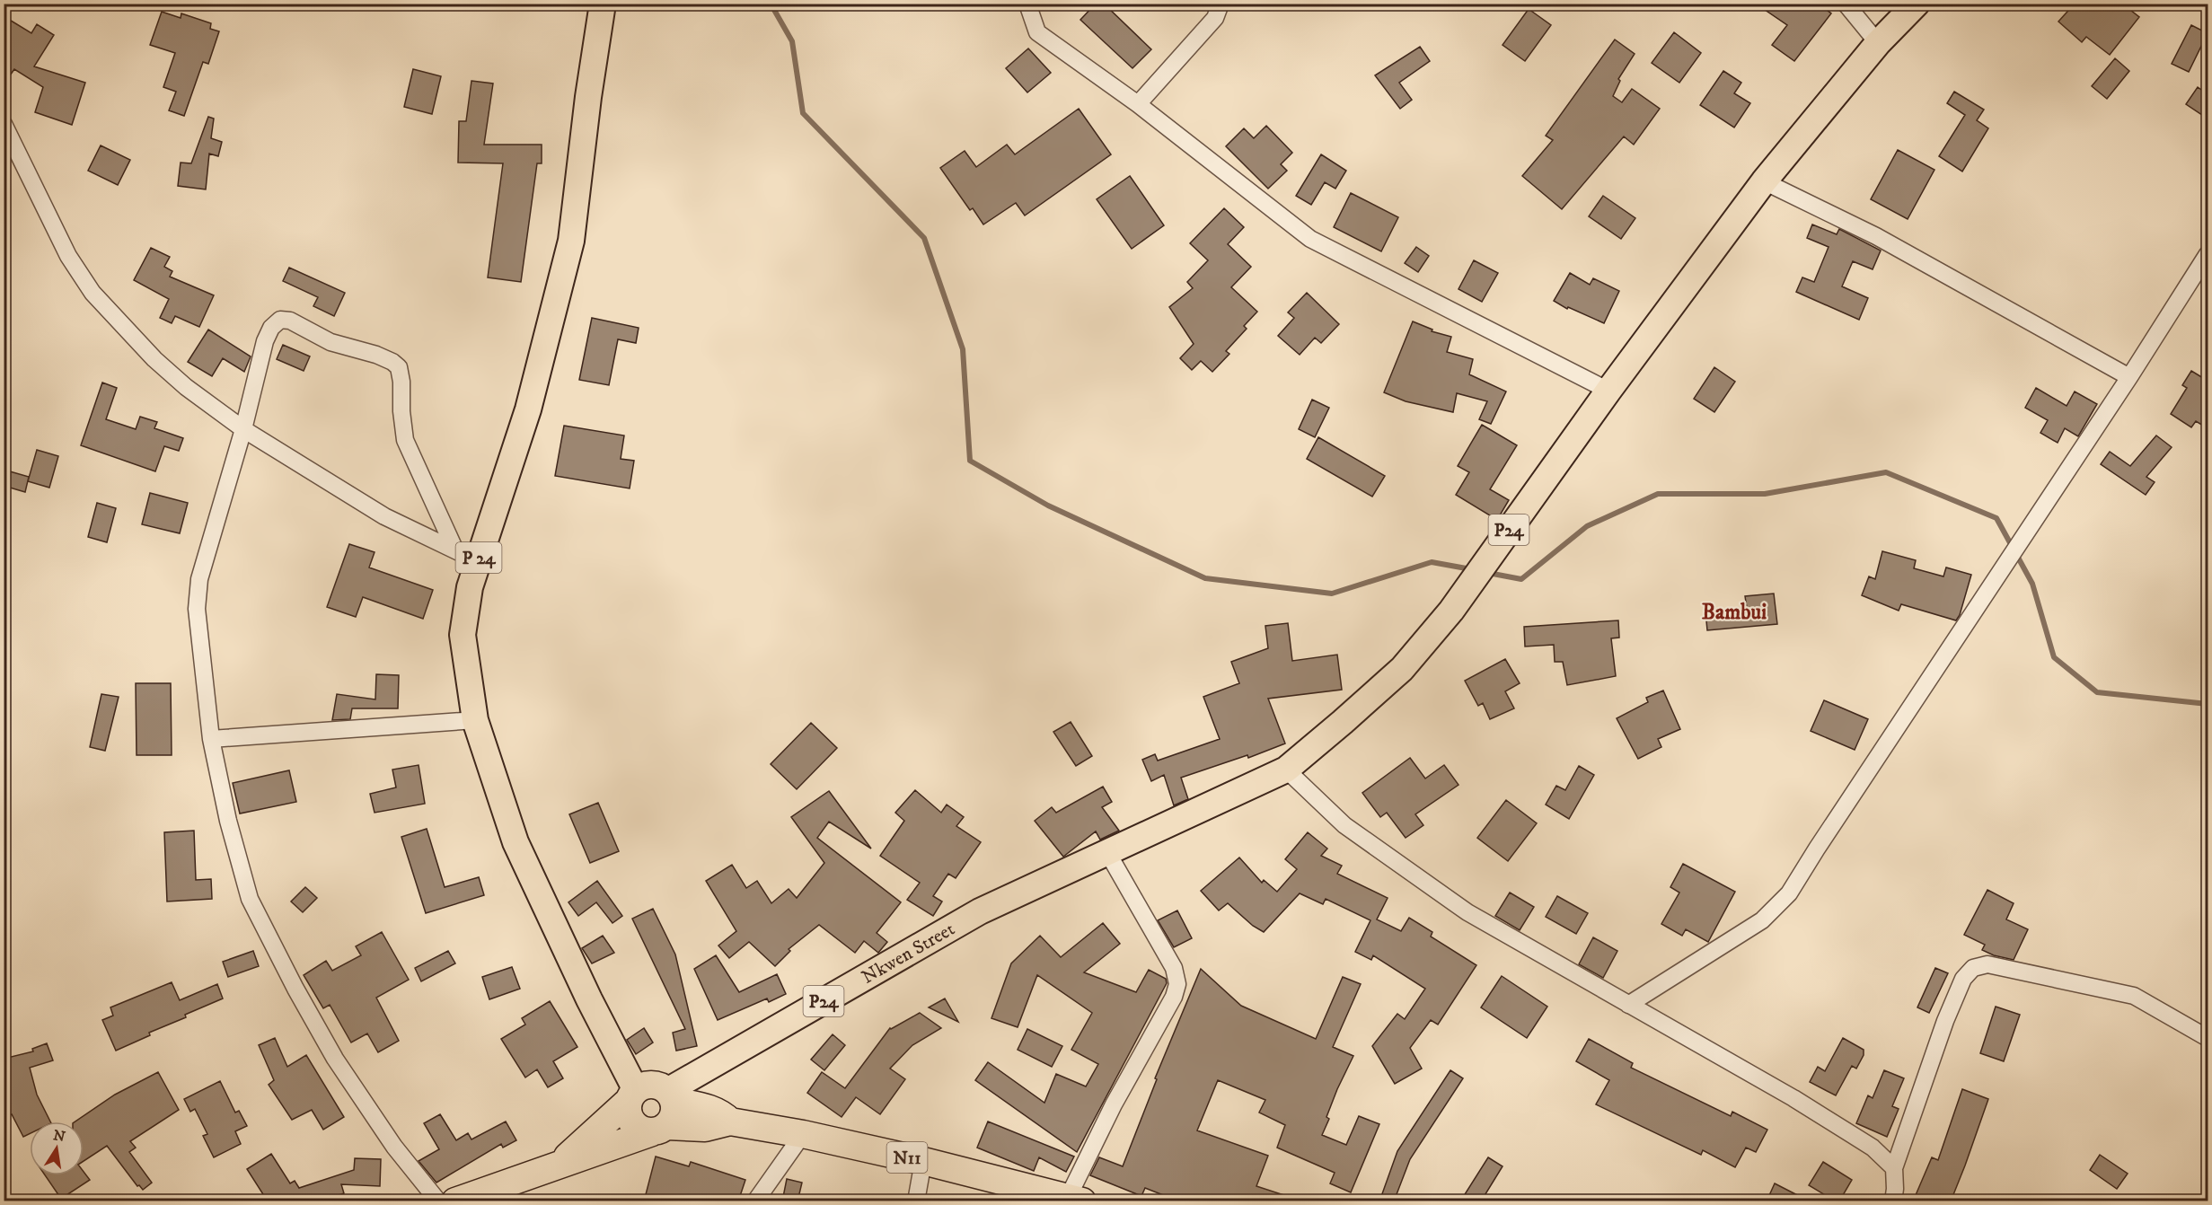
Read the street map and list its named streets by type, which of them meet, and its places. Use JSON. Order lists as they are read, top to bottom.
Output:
{
  "streets": {
    "highway": ["N11"],
    "main road": ["P24", "P 24", "Nkwen Street"]
  },
  "crossings": [
    ["P24", "Nkwen Street"],
    ["P 24", "Nkwen Street"],
    ["P 24", "N11"],
    ["Nkwen Street", "N11"]
  ],
  "districts": ["Bambui"],
  "north": "top"
}
